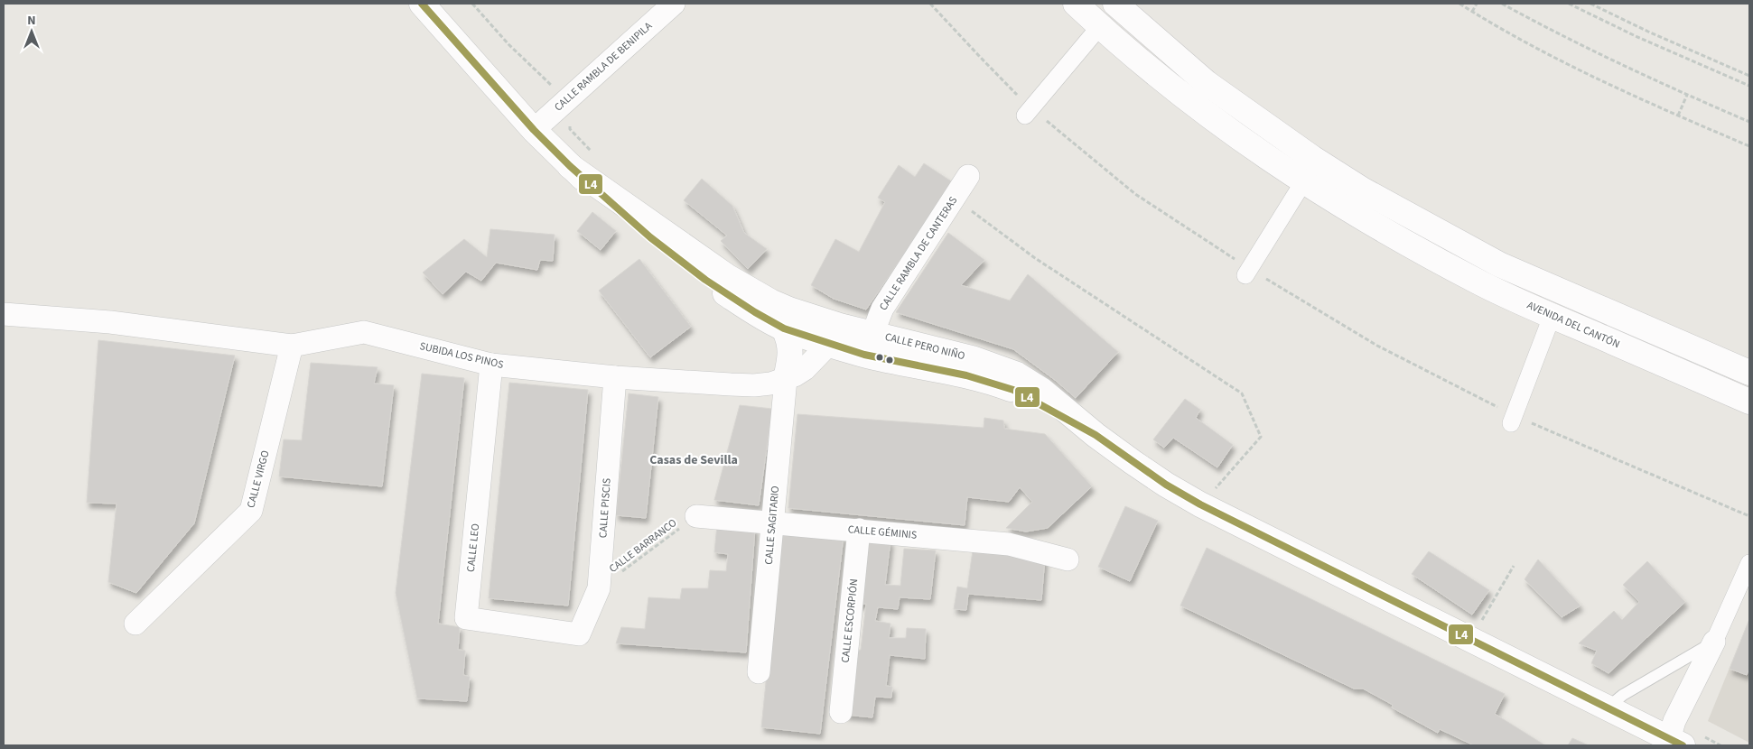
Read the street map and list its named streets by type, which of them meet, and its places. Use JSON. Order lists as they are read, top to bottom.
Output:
{
  "streets": {
    "street": [
      "CALLE RAMBLA DE BENIPILA",
      "CALLE RAMBLA DE CANTERAS",
      "AVENIDA DEL CANTÓN",
      "CALLE PERO NIÑO",
      "SUBIDA LOS PINOS",
      "CALLE VIRGO",
      "CALLE PISCIS",
      "CALLE SAGITARIO",
      "CALLE GÉMINIS",
      "CALLE LEO",
      "CALLE ESCORPIÓN"
    ],
    "path": ["CALLE BARRANCO"]
  },
  "crossings": [
    ["CALLE RAMBLA DE BENIPILA", "CALLE PERO NIÑO"],
    ["CALLE RAMBLA DE CANTERAS", "CALLE PERO NIÑO"],
    ["CALLE PERO NIÑO", "SUBIDA LOS PINOS"],
    ["SUBIDA LOS PINOS", "CALLE VIRGO"],
    ["SUBIDA LOS PINOS", "CALLE PISCIS"],
    ["SUBIDA LOS PINOS", "CALLE SAGITARIO"],
    ["SUBIDA LOS PINOS", "CALLE LEO"],
    ["CALLE PISCIS", "CALLE BARRANCO"],
    ["CALLE PISCIS", "CALLE LEO"],
    ["CALLE SAGITARIO", "CALLE GÉMINIS"],
    ["CALLE GÉMINIS", "CALLE BARRANCO"],
    ["CALLE GÉMINIS", "CALLE ESCORPIÓN"]
  ],
  "districts": ["Casas de Sevilla"],
  "lines": ["transit line L4"],
  "north": "top"
}
